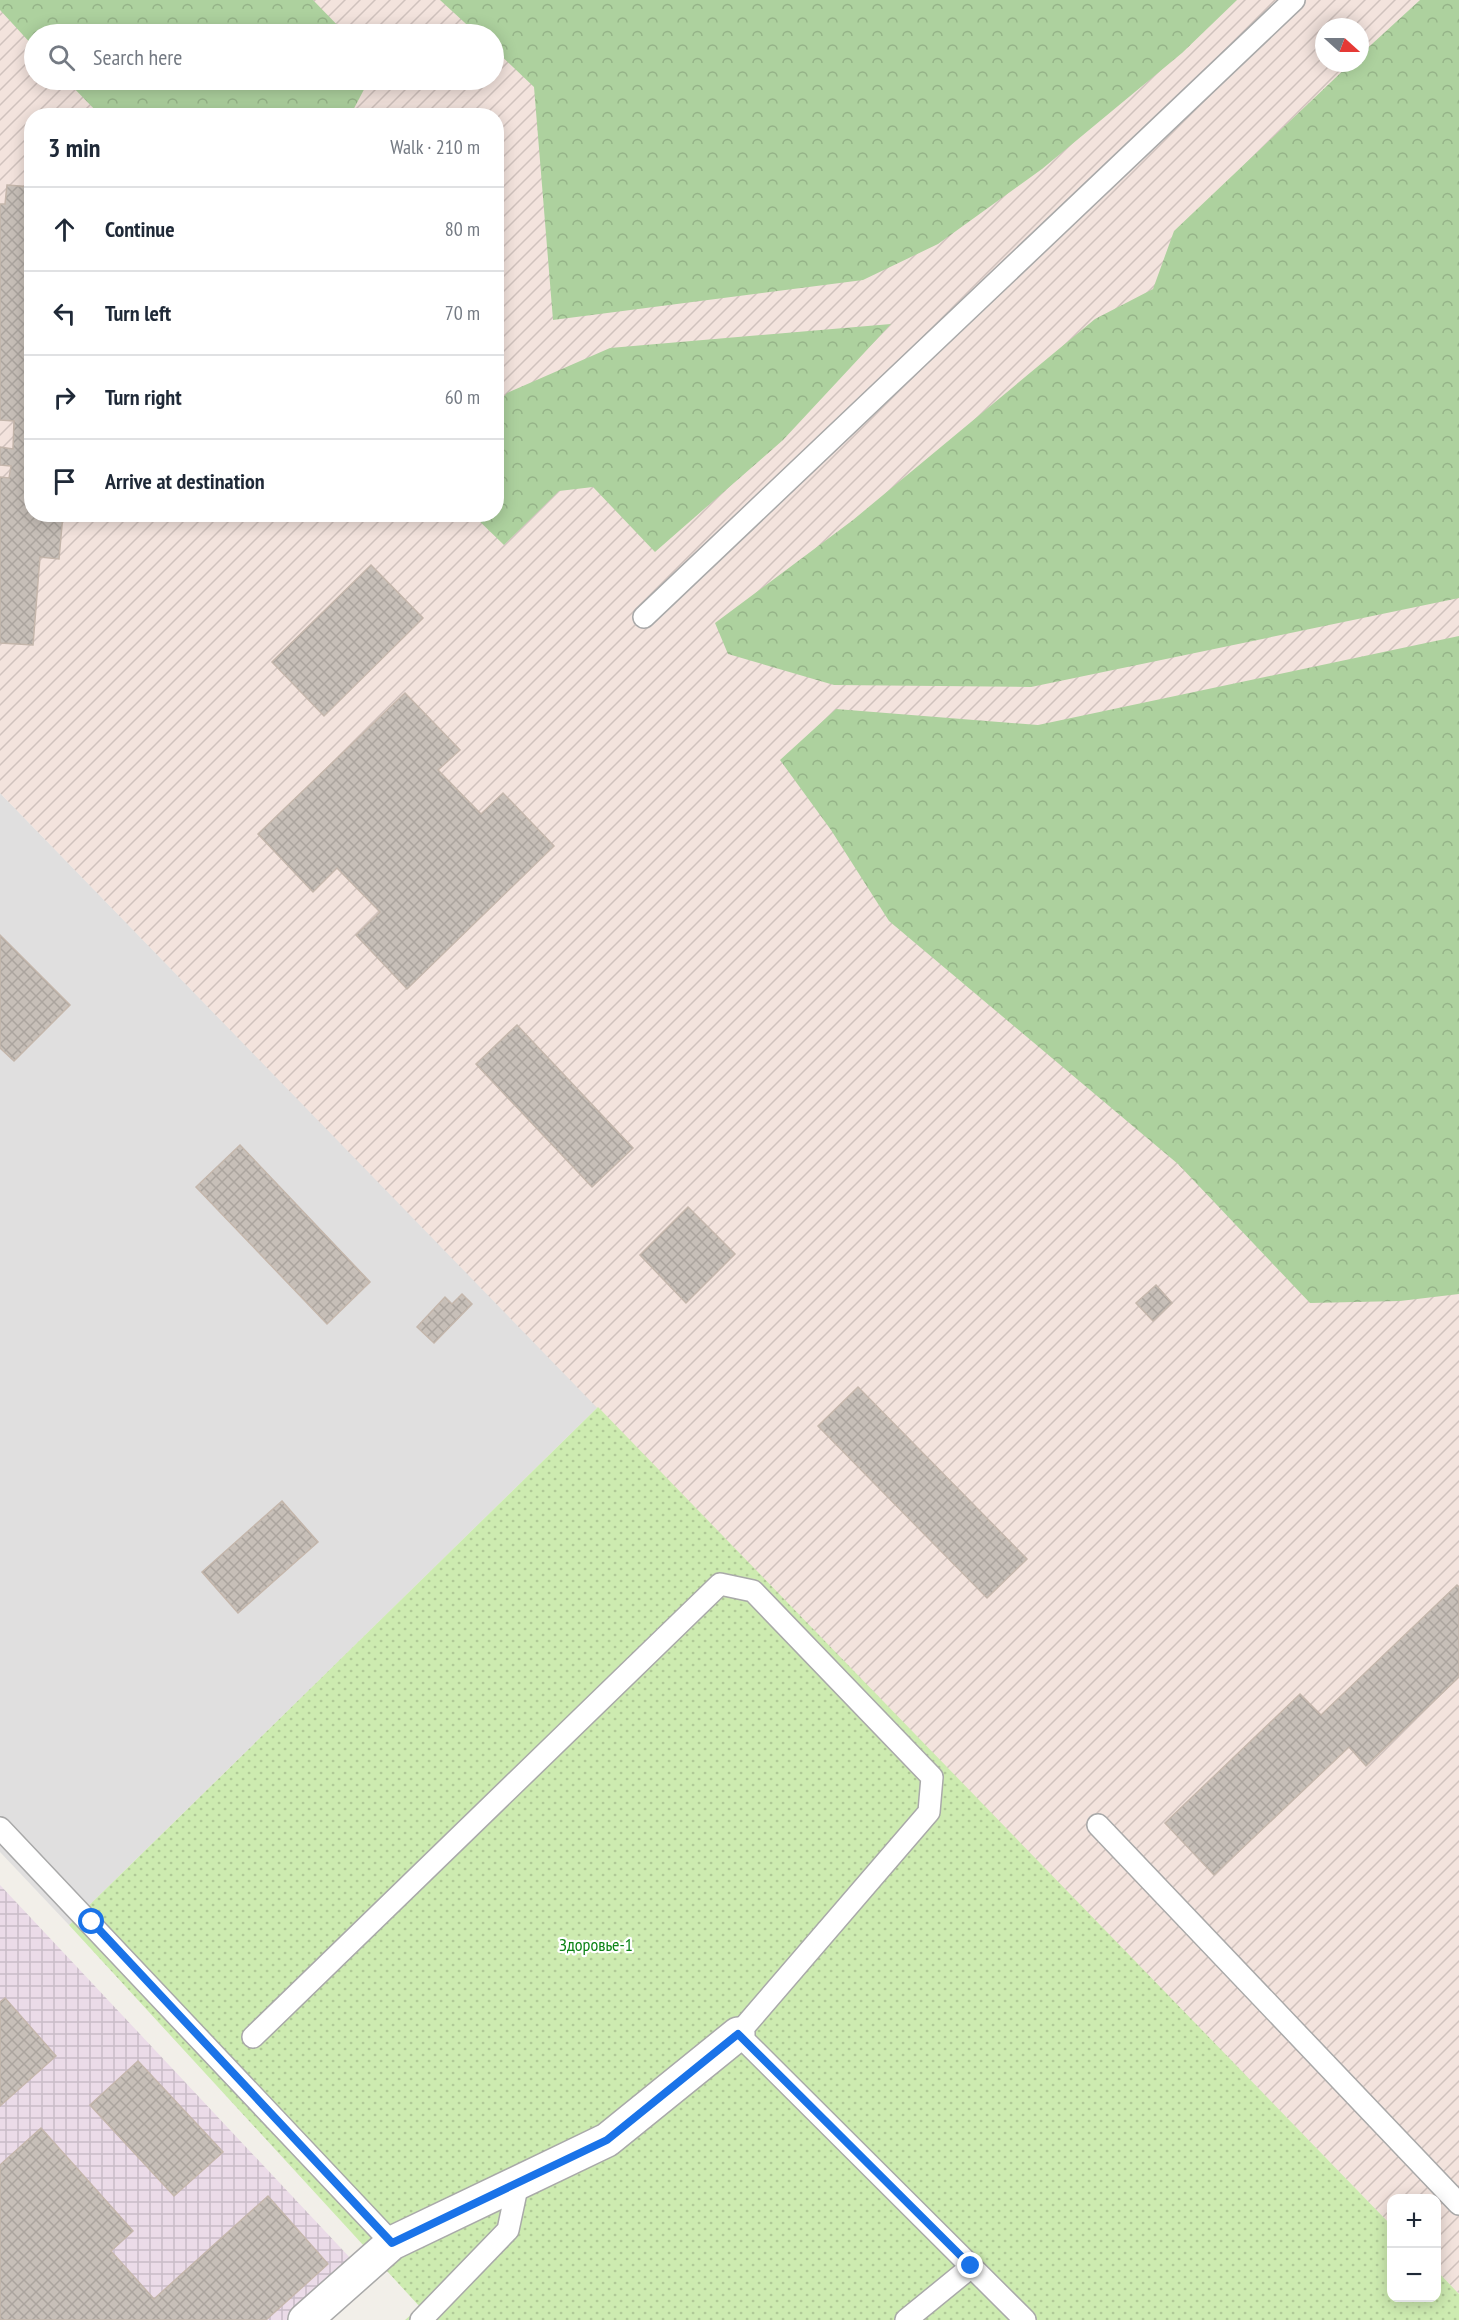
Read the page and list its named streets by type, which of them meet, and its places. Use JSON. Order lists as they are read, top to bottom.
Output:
{
  "parks": ["Здоровье-1"],
  "north": "right",
  "page": {
    "search": "Search here",
    "heading": ["3 min", "Walk · 210 m"],
    "list": [
      ["Continue", "80 m"],
      ["Turn left", "70 m"],
      ["Turn right", "60 m"],
      "Arrive at destination"
    ],
    "map_buttons": ["+", "−"]
  }
}
